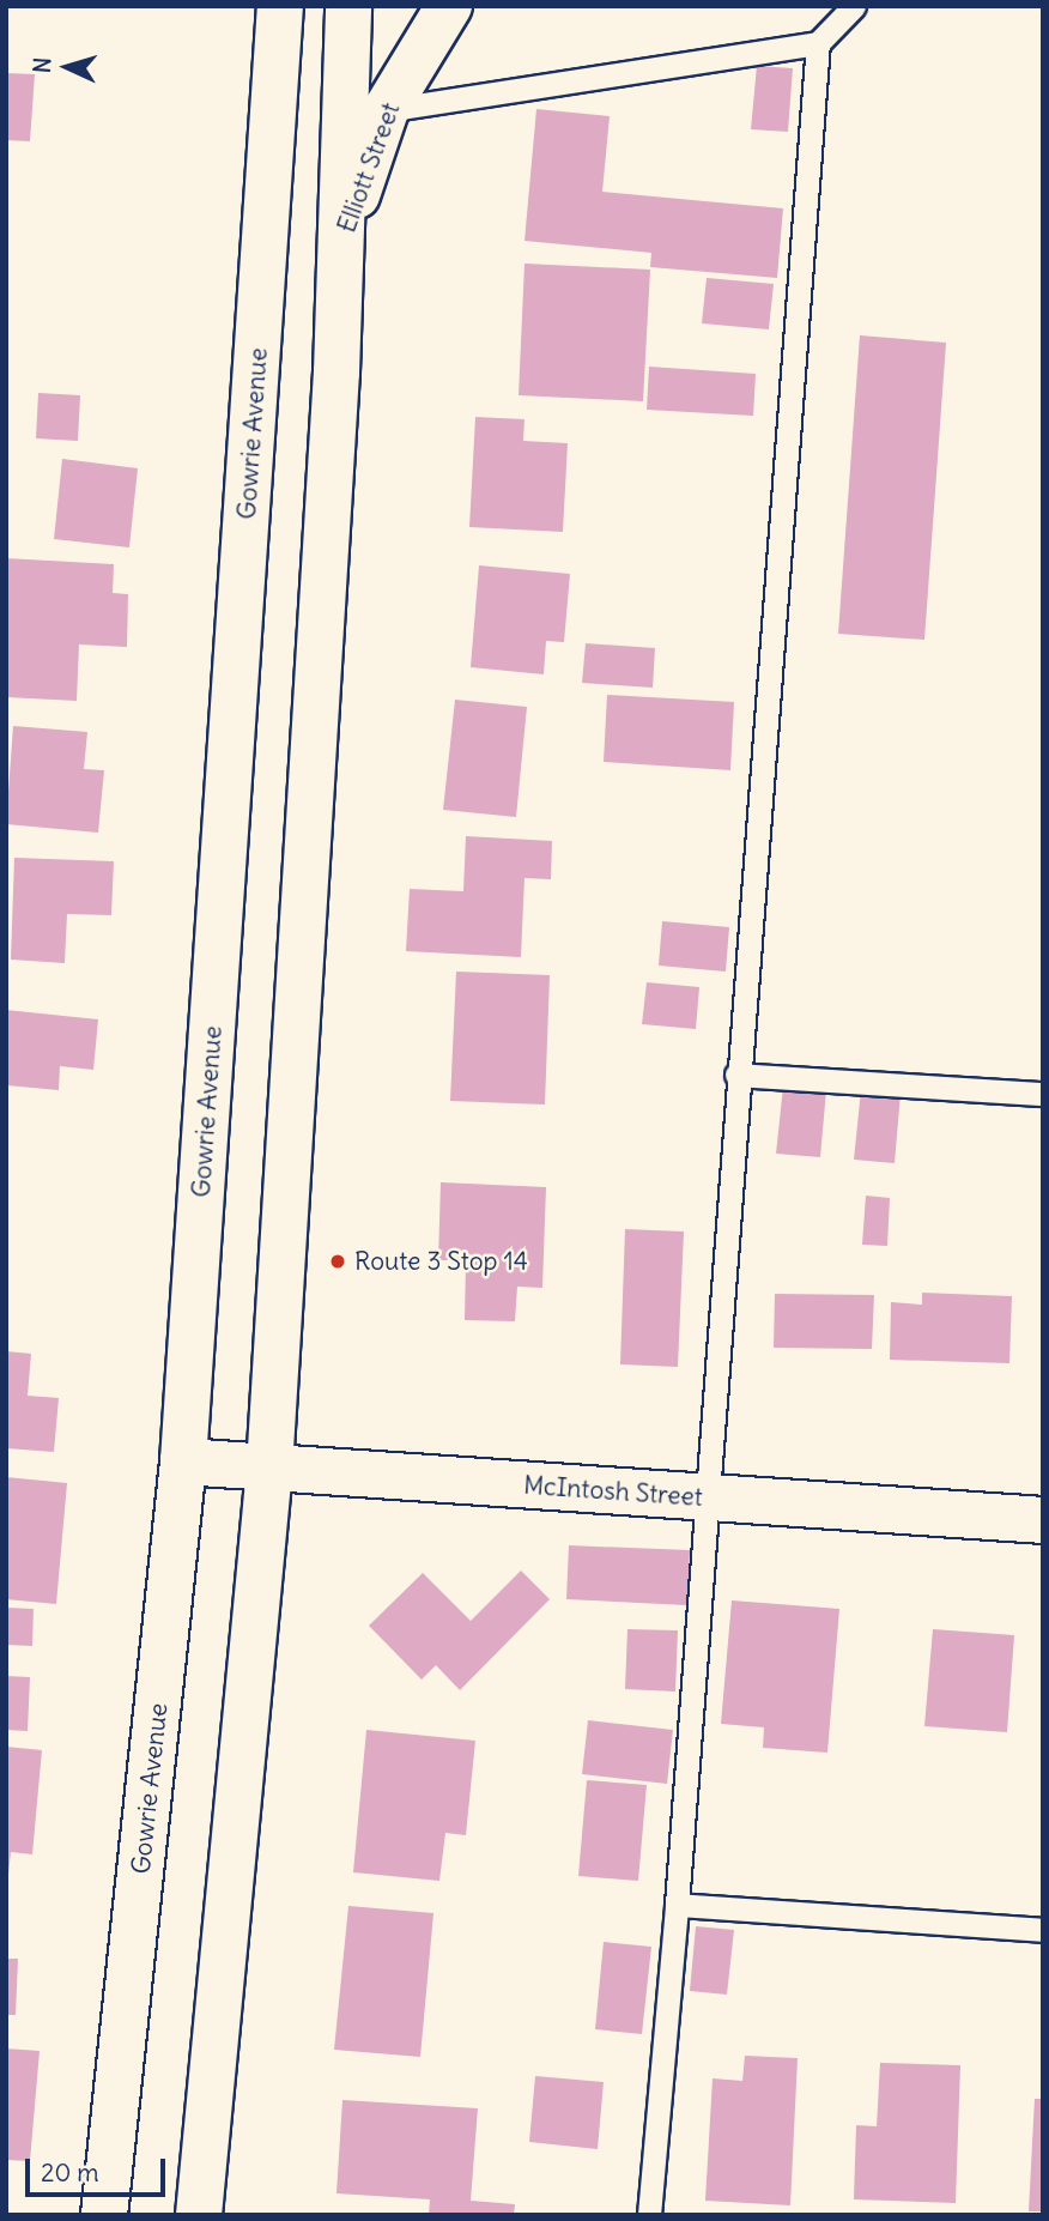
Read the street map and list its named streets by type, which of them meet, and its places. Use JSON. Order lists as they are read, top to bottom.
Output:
{
  "streets": {
    "street": ["Elliott Street", "Gowrie Avenue", "McIntosh Street"]
  },
  "crossings": [
    ["Gowrie Avenue", "McIntosh Street"]
  ],
  "places": ["Route 3 Stop 14"],
  "scale_bar": "20 m",
  "north": "left"
}
